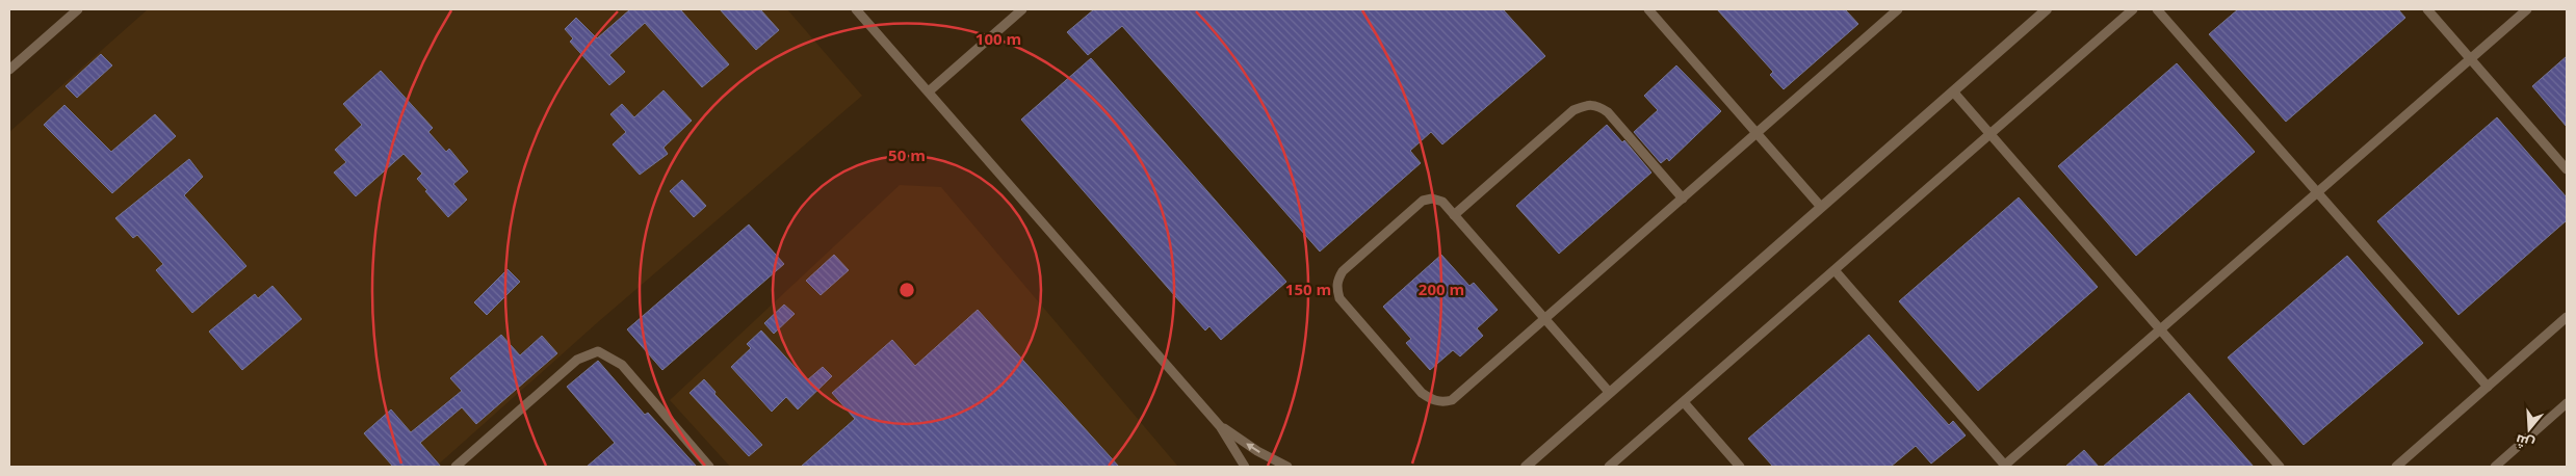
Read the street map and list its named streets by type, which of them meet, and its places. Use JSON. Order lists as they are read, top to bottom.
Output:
{
  "north": "bottom",
  "rings": [
    "100 m",
    "50 m",
    "150 m",
    "200 m"
  ]
}
